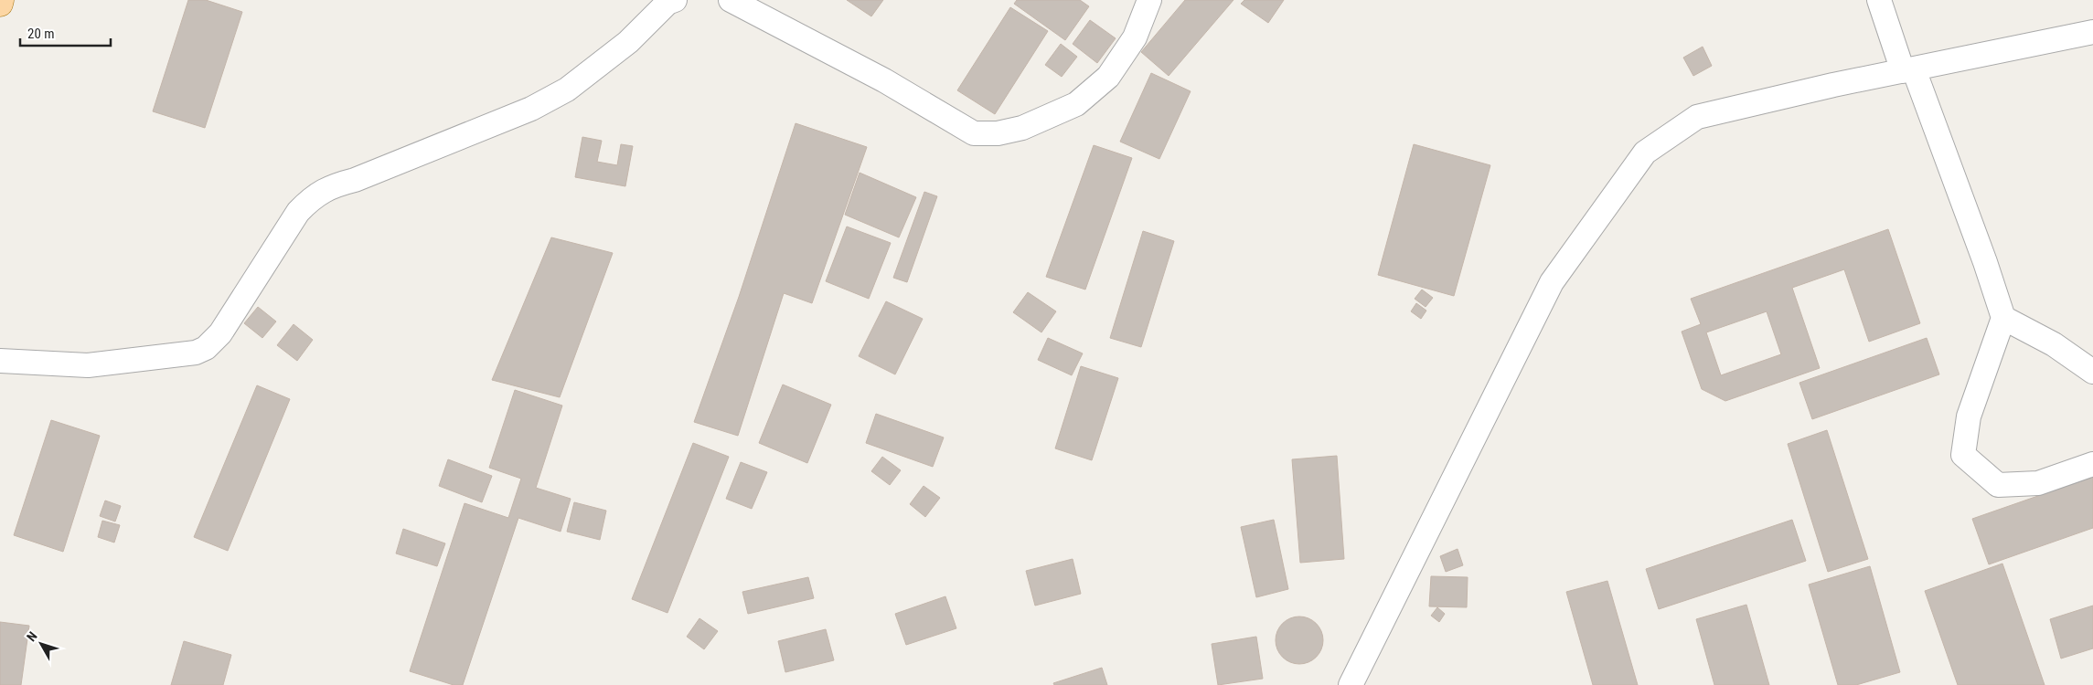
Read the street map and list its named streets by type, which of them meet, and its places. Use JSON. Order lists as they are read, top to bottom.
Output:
{
  "scale_bar": "20 m",
  "north": "top left"
}
